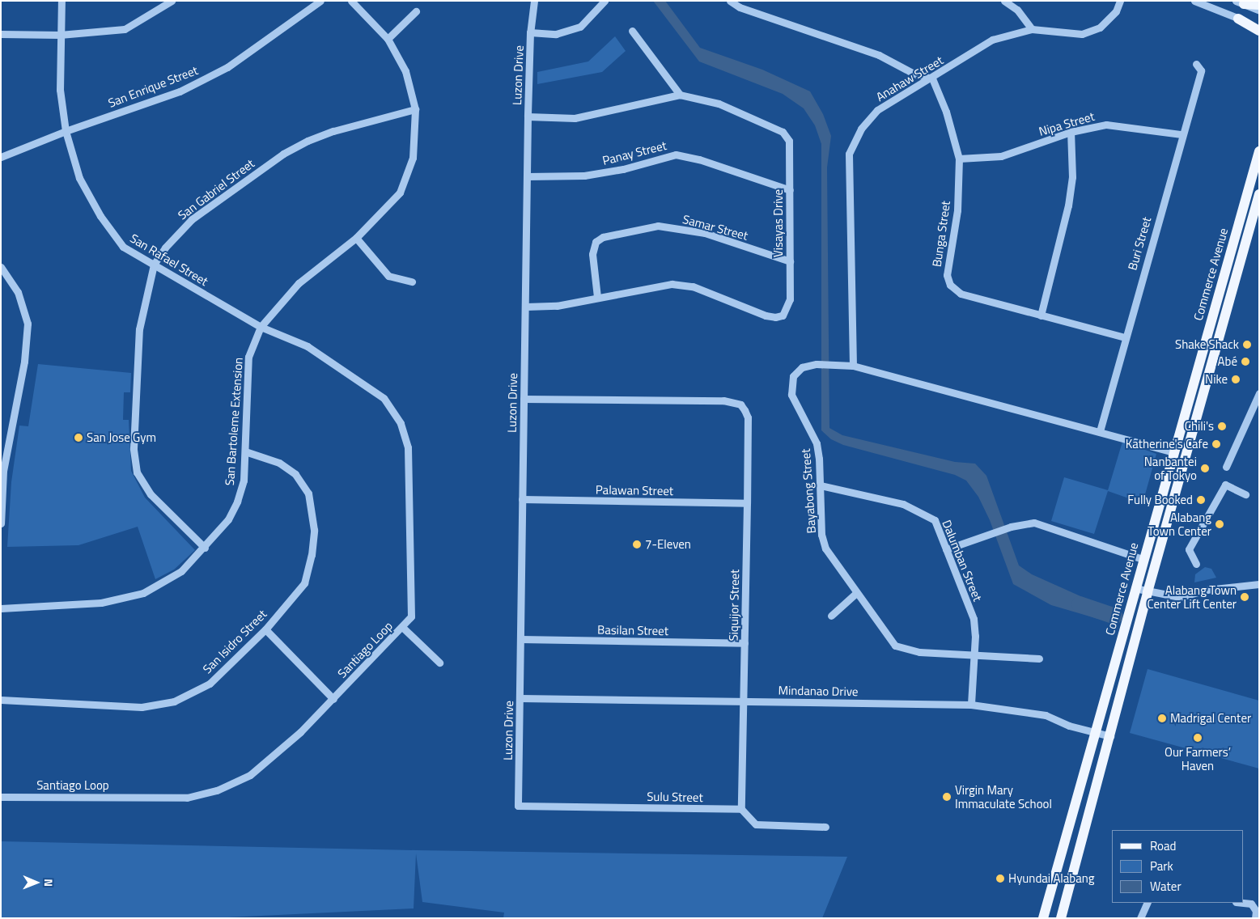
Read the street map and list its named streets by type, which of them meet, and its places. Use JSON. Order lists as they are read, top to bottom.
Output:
{
  "streets": {
    "main road": ["Commerce Avenue"],
    "street": [
      "Luzon Drive",
      "Anahaw Street",
      "San Enrique Street",
      "Nipa Street",
      "Panay Street",
      "San Gabriel Street",
      "Visayas Drive",
      "Samar Street",
      "Bunga Street",
      "Buri Street",
      "San Rafael Street",
      "San Bartoleme Extension",
      "Palawan Street",
      "Bayabong Street",
      "Dalumban Street",
      "Siquijor Street",
      "Basilan Street",
      "San Isidro Street",
      "Santiago Loop",
      "Mindanao Drive",
      "Sulu Street"
    ]
  },
  "crossings": [
    ["Luzon Drive", "Panay Street"],
    ["Luzon Drive", "Visayas Drive"],
    ["Luzon Drive", "Palawan Street"],
    ["Luzon Drive", "Siquijor Street"],
    ["Luzon Drive", "Basilan Street"],
    ["Luzon Drive", "Mindanao Drive"],
    ["Luzon Drive", "Sulu Street"],
    ["Anahaw Street", "Bunga Street"],
    ["Anahaw Street", "Bayabong Street"],
    ["San Enrique Street", "San Rafael Street"],
    ["Nipa Street", "Bunga Street"],
    ["Nipa Street", "Buri Street"],
    ["Panay Street", "Visayas Drive"],
    ["San Gabriel Street", "San Rafael Street"],
    ["San Gabriel Street", "San Bartoleme Extension"],
    ["Visayas Drive", "Samar Street"],
    ["Bunga Street", "Buri Street"],
    ["Buri Street", "Bayabong Street"],
    ["San Rafael Street", "San Bartoleme Extension"],
    ["San Rafael Street", "Santiago Loop"],
    ["Commerce Avenue", "Bayabong Street"],
    ["Commerce Avenue", "Mindanao Drive"],
    ["San Bartoleme Extension", "San Isidro Street"],
    ["San Bartoleme Extension", "Santiago Loop"],
    ["Palawan Street", "Siquijor Street"],
    ["Bayabong Street", "Dalumban Street"],
    ["Dalumban Street", "Mindanao Drive"],
    ["Siquijor Street", "Basilan Street"],
    ["Siquijor Street", "Mindanao Drive"],
    ["Siquijor Street", "Sulu Street"]
  ],
  "places": [
    "Shake Shack",
    "Abé",
    "Nike",
    "Chili's",
    "San Jose Gym",
    "Katherine's Cafe",
    "Nanbantei of Tokyo",
    "Fully Booked",
    "Alabang Town Center",
    "7-Eleven",
    "Alabang Town Center Lift Center",
    "Madrigal Center",
    "Our Farmers’ Haven",
    "Virgin Mary Immaculate School",
    "Hyundai Alabang"
  ],
  "legend": ["Road", "Park", "Water"],
  "north": "right"
}
